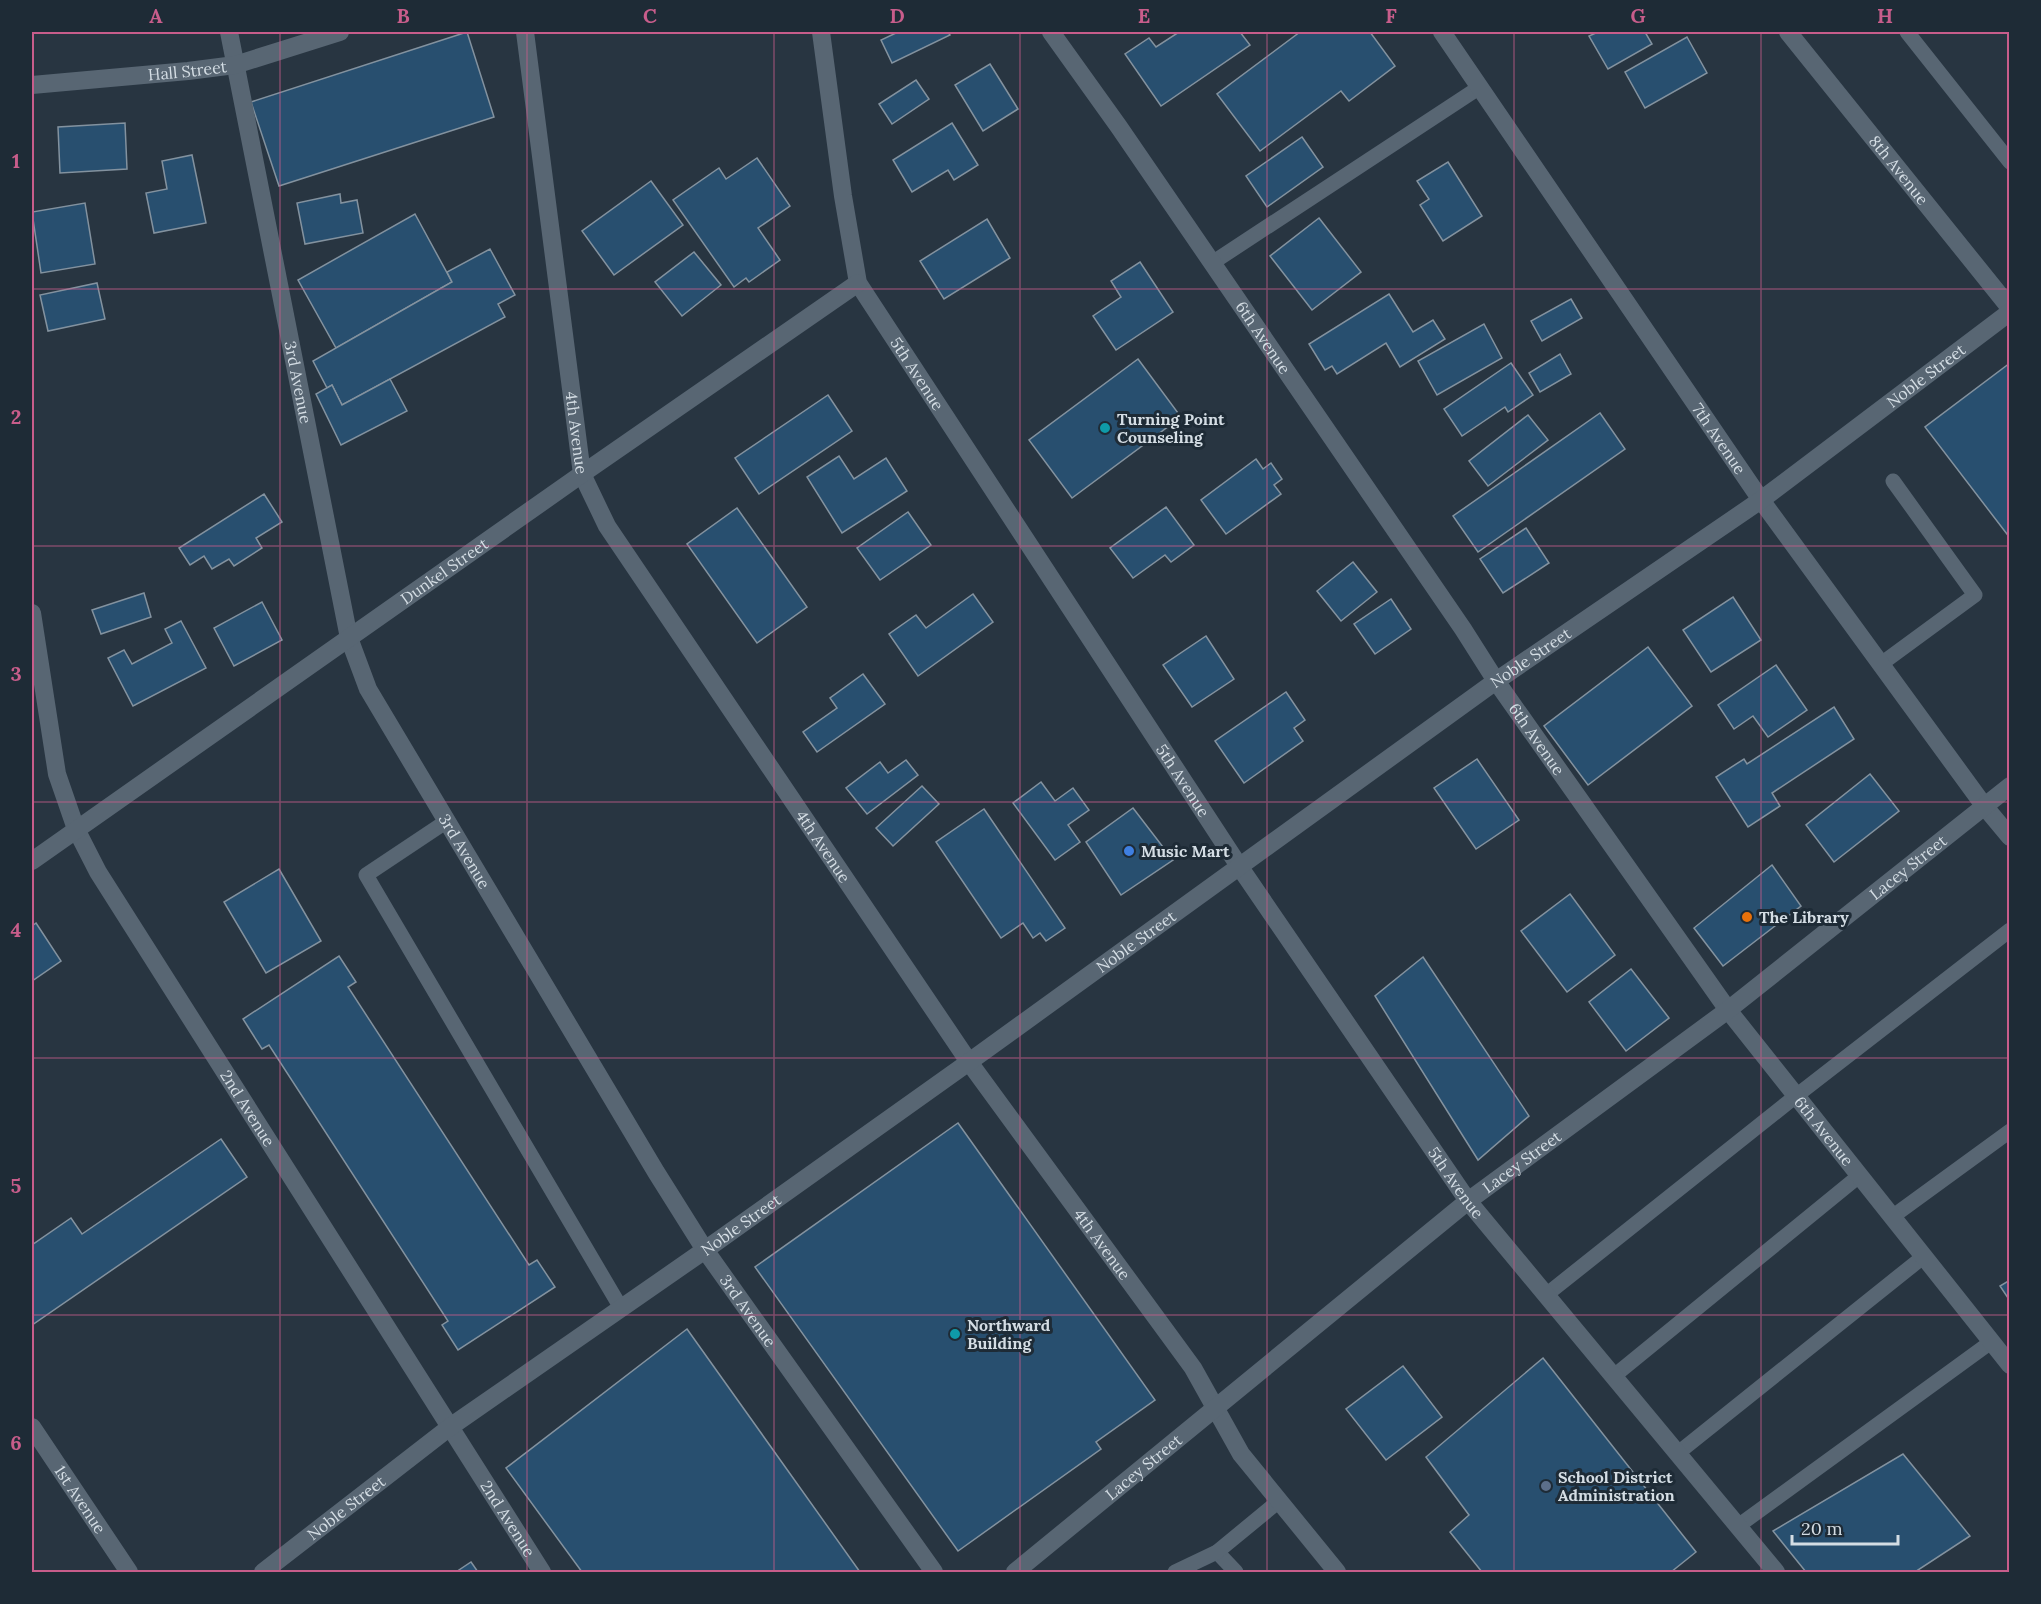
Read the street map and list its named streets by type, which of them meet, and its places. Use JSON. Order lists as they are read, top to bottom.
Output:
{
  "streets": {
    "street": [
      "Hall Street",
      "8th Avenue",
      "6th Avenue",
      "5th Avenue",
      "Noble Street",
      "3rd Avenue",
      "4th Avenue",
      "7th Avenue",
      "Dunkel Street",
      "Lacey Street",
      "2nd Avenue",
      "1st Avenue"
    ]
  },
  "crossings": [
    ["Hall Street", "3rd Avenue"],
    ["6th Avenue", "Noble Street"],
    ["6th Avenue", "Lacey Street"],
    ["5th Avenue", "Noble Street"],
    ["5th Avenue", "Dunkel Street"],
    ["5th Avenue", "Lacey Street"],
    ["Noble Street", "3rd Avenue"],
    ["Noble Street", "4th Avenue"],
    ["Noble Street", "7th Avenue"],
    ["Noble Street", "2nd Avenue"],
    ["3rd Avenue", "Dunkel Street"],
    ["4th Avenue", "Dunkel Street"],
    ["4th Avenue", "Lacey Street"],
    ["7th Avenue", "Lacey Street"],
    ["Dunkel Street", "2nd Avenue"]
  ],
  "places": [
    "Turning Point Counseling",
    "Music Mart",
    "The Library",
    "Northward Building",
    "School District Administration"
  ],
  "scale_bar": "20 m",
  "grid": {
    "columns": [
      "A",
      "B",
      "C",
      "D",
      "E",
      "F",
      "G",
      "H"
    ],
    "rows": [
      "1",
      "2",
      "3",
      "4",
      "5",
      "6"
    ]
  }
}
